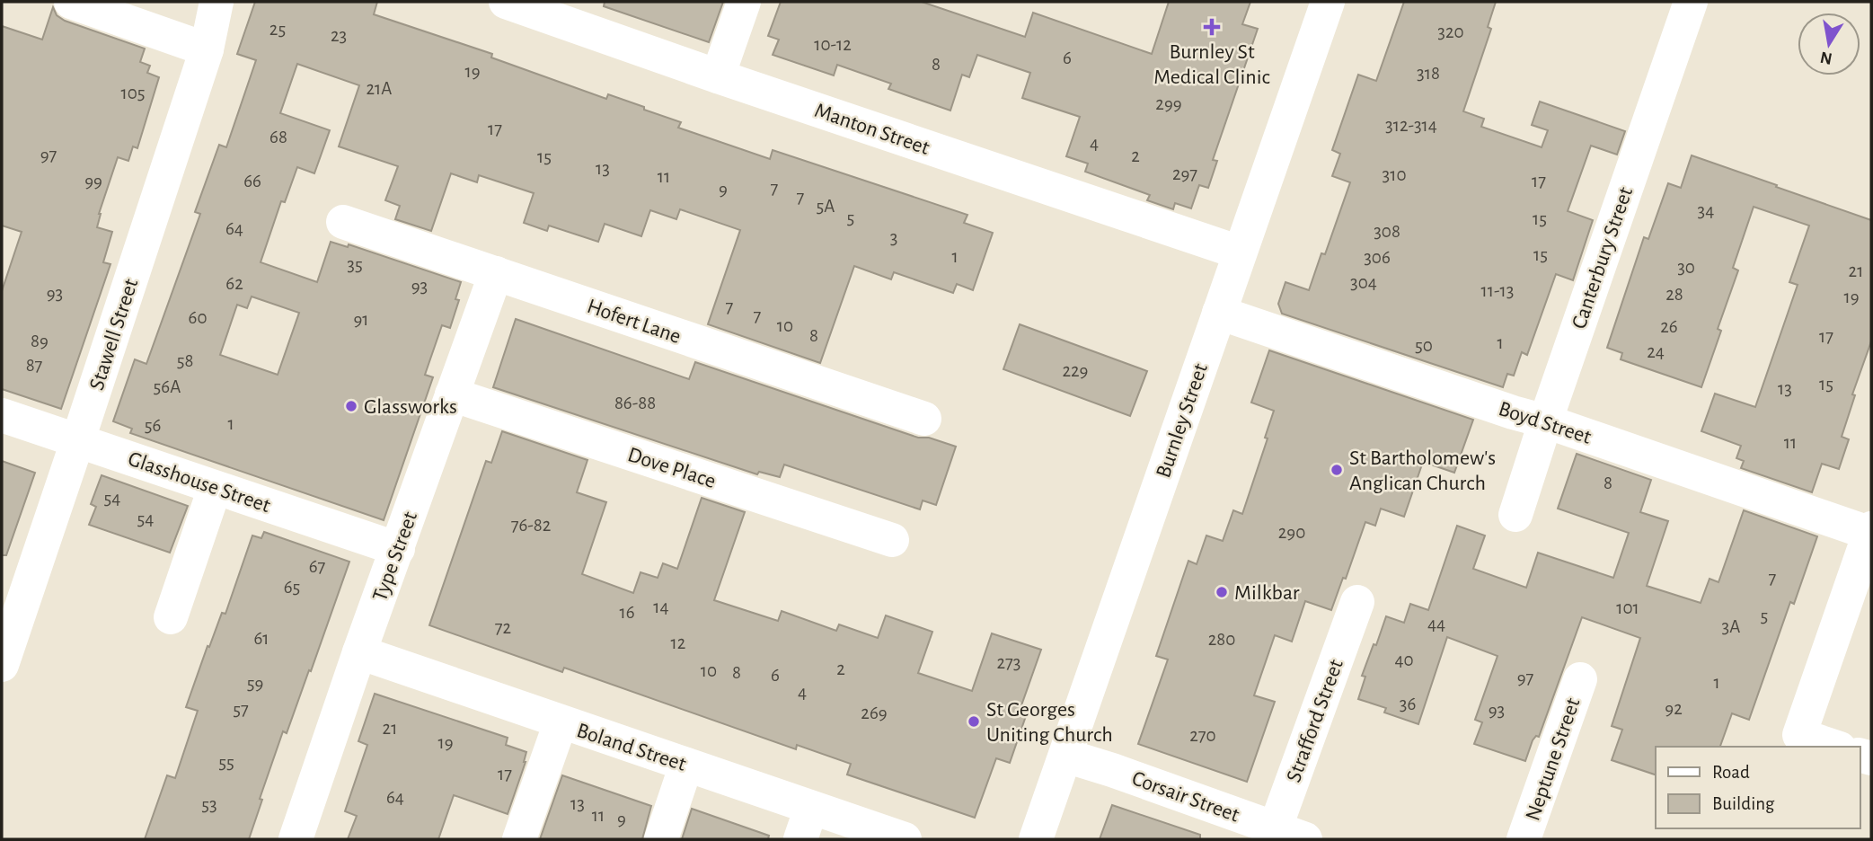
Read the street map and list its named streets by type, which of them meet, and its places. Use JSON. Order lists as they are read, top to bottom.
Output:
{
  "streets": {
    "street": [
      "Manton Street",
      "Canterbury Street",
      "Hofert Lane",
      "Stawell Street",
      "Burnley Street",
      "Boyd Street",
      "Dove Place",
      "Glasshouse Street",
      "Type Street",
      "Strafford Street",
      "Boland Street",
      "Neptune Street",
      "Corsair Street"
    ]
  },
  "crossings": [
    ["Manton Street", "Burnley Street"],
    ["Canterbury Street", "Boyd Street"],
    ["Hofert Lane", "Type Street"],
    ["Stawell Street", "Glasshouse Street"],
    ["Burnley Street", "Boyd Street"],
    ["Burnley Street", "Corsair Street"],
    ["Dove Place", "Type Street"],
    ["Glasshouse Street", "Type Street"],
    ["Type Street", "Boland Street"],
    ["Strafford Street", "Corsair Street"]
  ],
  "places": {
    "health": ["Burnley St Medical Clinic"],
    "other": [
      "Glassworks",
      "St Bartholomew's Anglican Church",
      "Milkbar",
      "St Georges Uniting Church"
    ]
  },
  "house_numbers": [
    "25",
    "320",
    "23",
    "10-12",
    "6",
    "8",
    "19",
    "318",
    "21A",
    "105",
    "299",
    "312-314",
    "17",
    "68",
    "4",
    "97",
    "2",
    "15",
    "13",
    "297",
    "310",
    "11",
    "99",
    "66",
    "17",
    "7",
    "9",
    "7",
    "5A",
    "34",
    "5",
    "15",
    "64",
    "308",
    "3",
    "15",
    "1",
    "306",
    "35",
    "30",
    "21",
    "304",
    "62",
    "93",
    "11-13",
    "93",
    "28",
    "19",
    "7",
    "7",
    "60",
    "91",
    "10",
    "26",
    "8",
    "17",
    "89",
    "1",
    "50",
    "24",
    "58",
    "87",
    "229",
    "15",
    "56A",
    "13",
    "86-88",
    "1",
    "56",
    "11",
    "8",
    "54",
    "54",
    "76-82",
    "290",
    "67",
    "7",
    "65",
    "14",
    "101",
    "16",
    "5",
    "44",
    "3A",
    "72",
    "61",
    "280",
    "12",
    "40",
    "273",
    "2",
    "10",
    "8",
    "6",
    "97",
    "1",
    "59",
    "4",
    "36",
    "92",
    "57",
    "93",
    "269",
    "21",
    "270",
    "19",
    "55",
    "17",
    "64",
    "13",
    "53",
    "11",
    "9"
  ],
  "legend": ["Road", "Building"],
  "north": "bottom"
}
